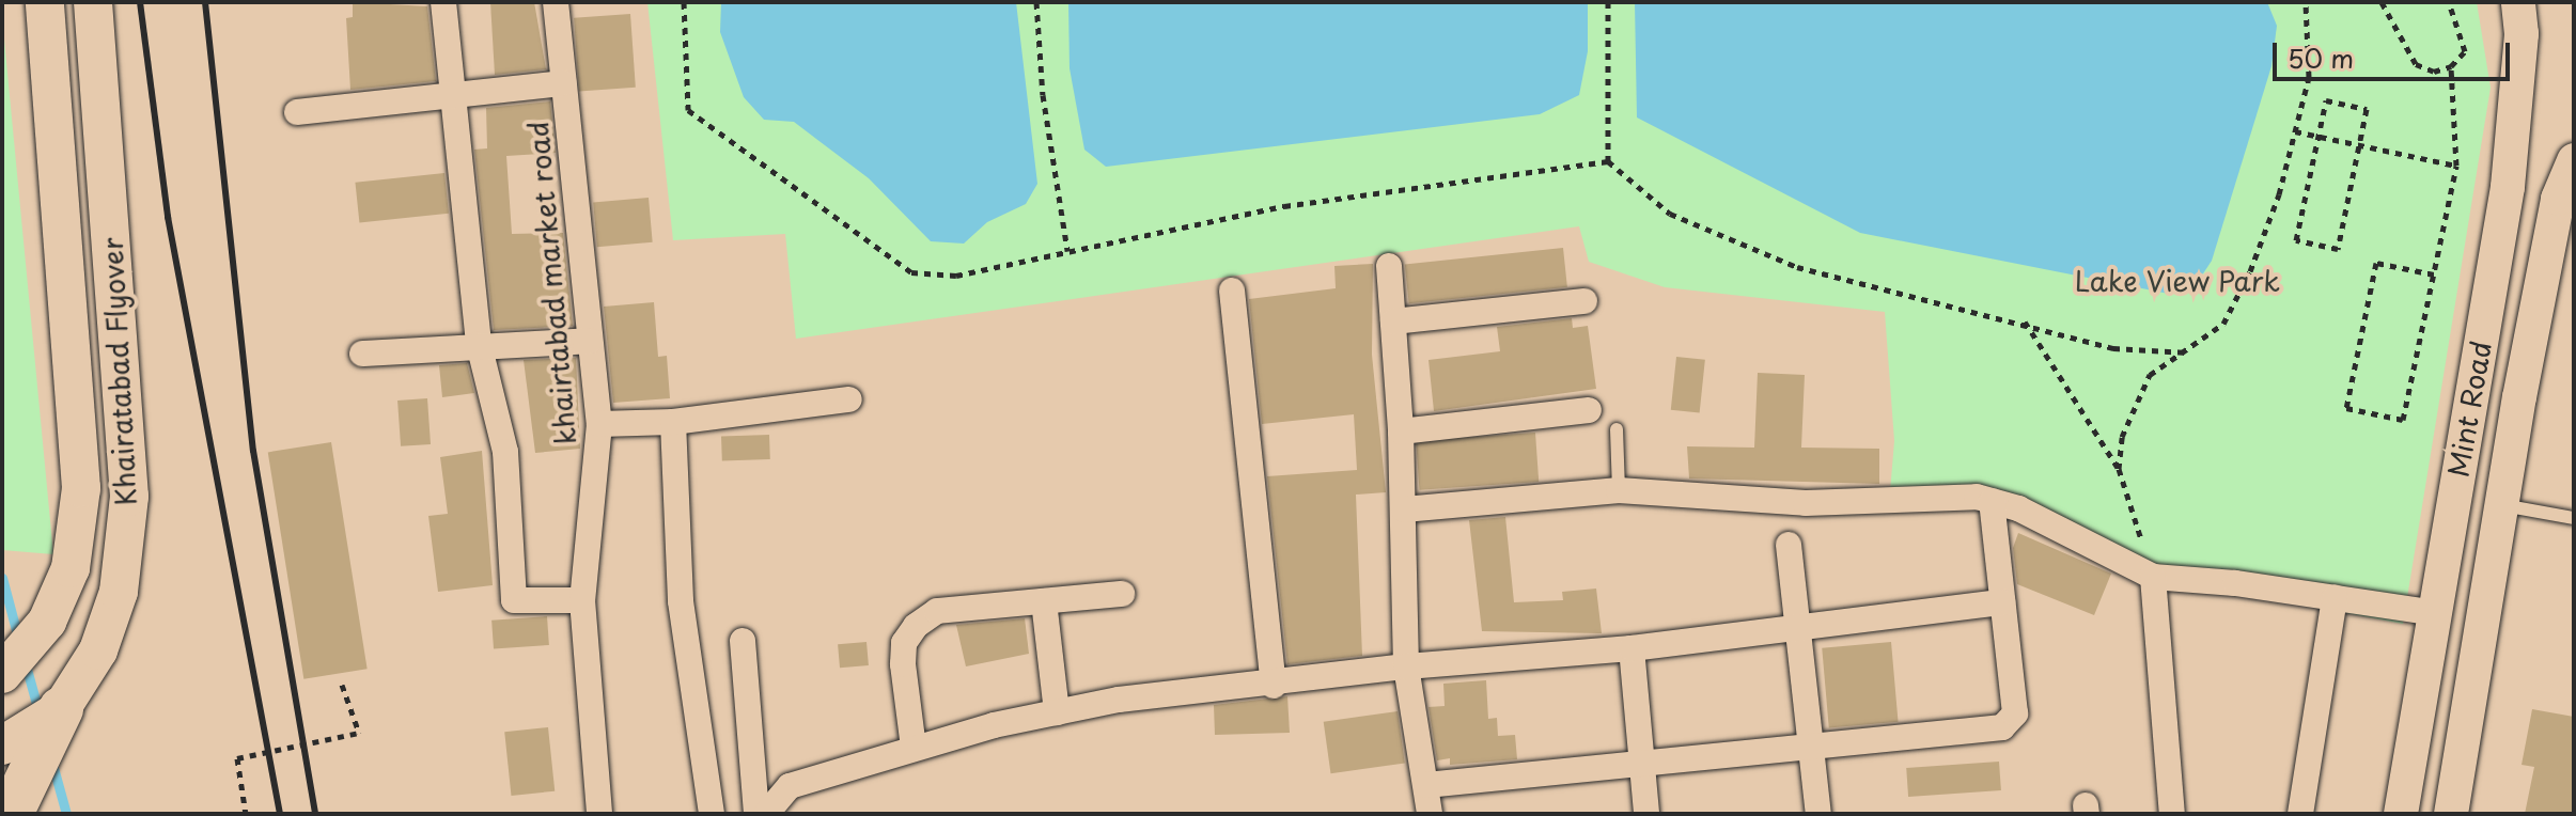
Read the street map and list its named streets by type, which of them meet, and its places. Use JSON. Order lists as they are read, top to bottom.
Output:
{
  "streets": {
    "main road": ["Khairatabad Flyover"],
    "street": ["khairtabad market road", "Mint Road"]
  },
  "parks": ["Lake View Park"],
  "scale_bar": "50 m"
}
